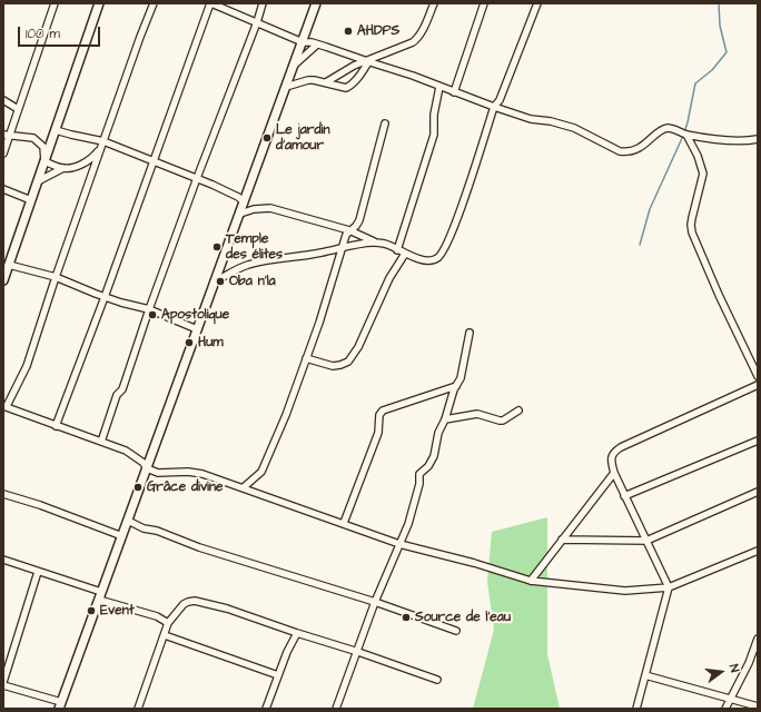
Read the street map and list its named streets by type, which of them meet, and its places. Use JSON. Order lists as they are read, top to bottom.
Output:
{
  "places": [
    "AHDPS",
    "Le jardin d'amour",
    "Temple des élites",
    "Oba n'la",
    "Apostolique",
    "Hum",
    "Grâce divine",
    "Event",
    "Source de l'eau"
  ],
  "scale_bar": "100 m",
  "north": "right"
}
